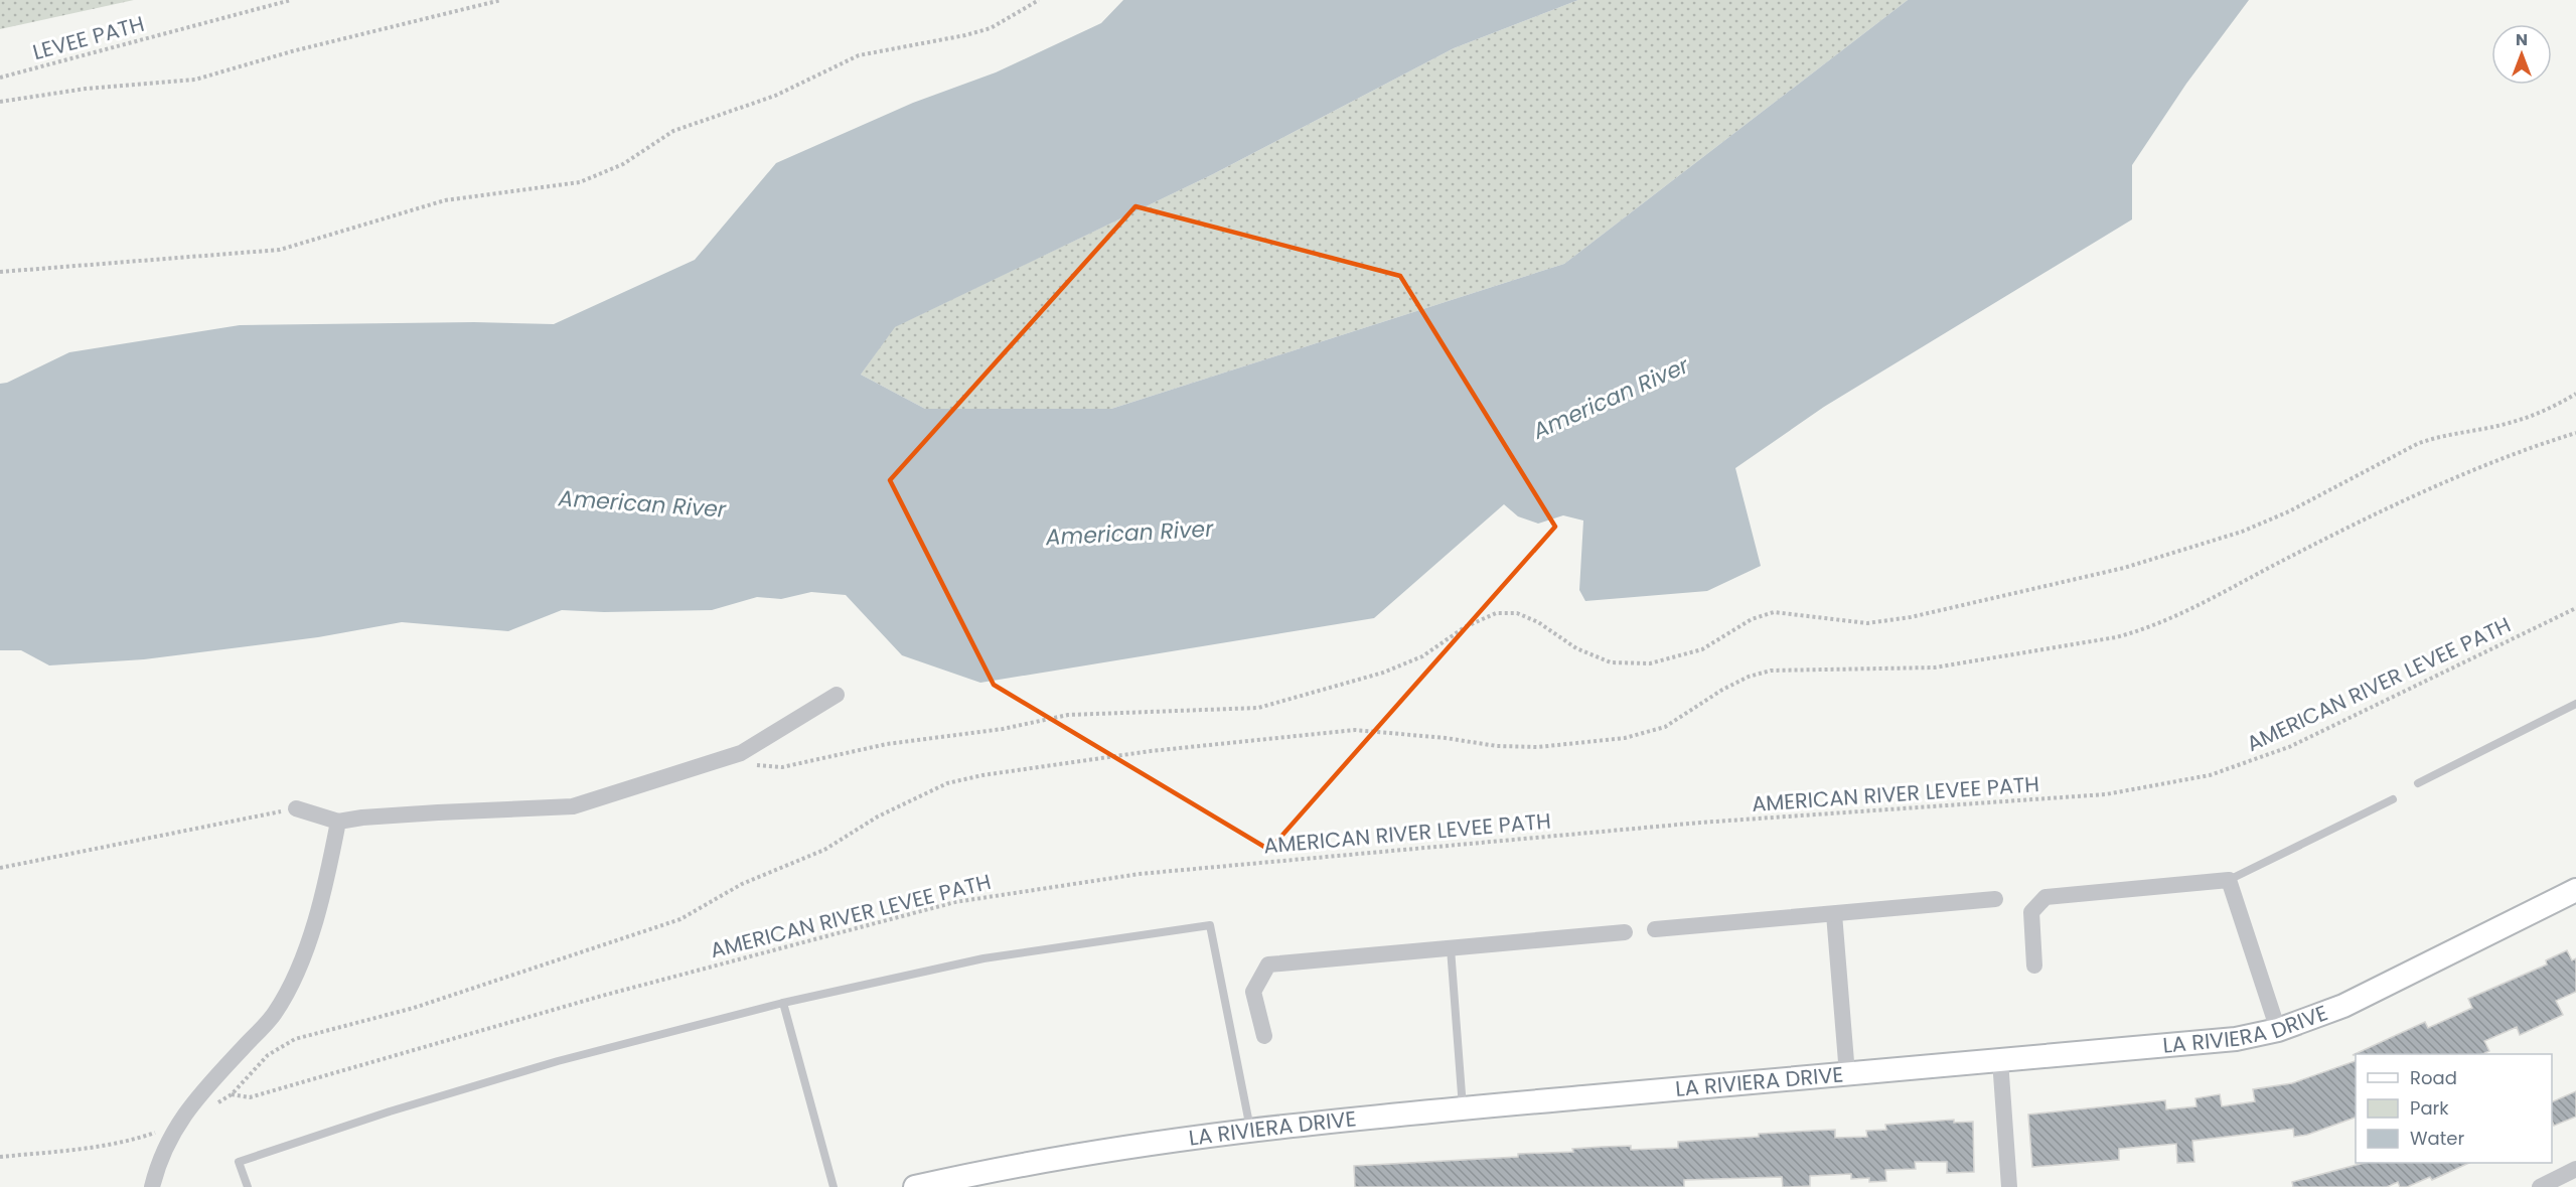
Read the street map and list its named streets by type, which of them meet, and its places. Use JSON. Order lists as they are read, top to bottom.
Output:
{
  "streets": {
    "street": ["LA RIVIERA DRIVE"],
    "path": ["LEVEE PATH", "AMERICAN RIVER LEVEE PATH"]
  },
  "water": ["American River"],
  "legend": ["Road", "Park", "Water"],
  "north": "top"
}
